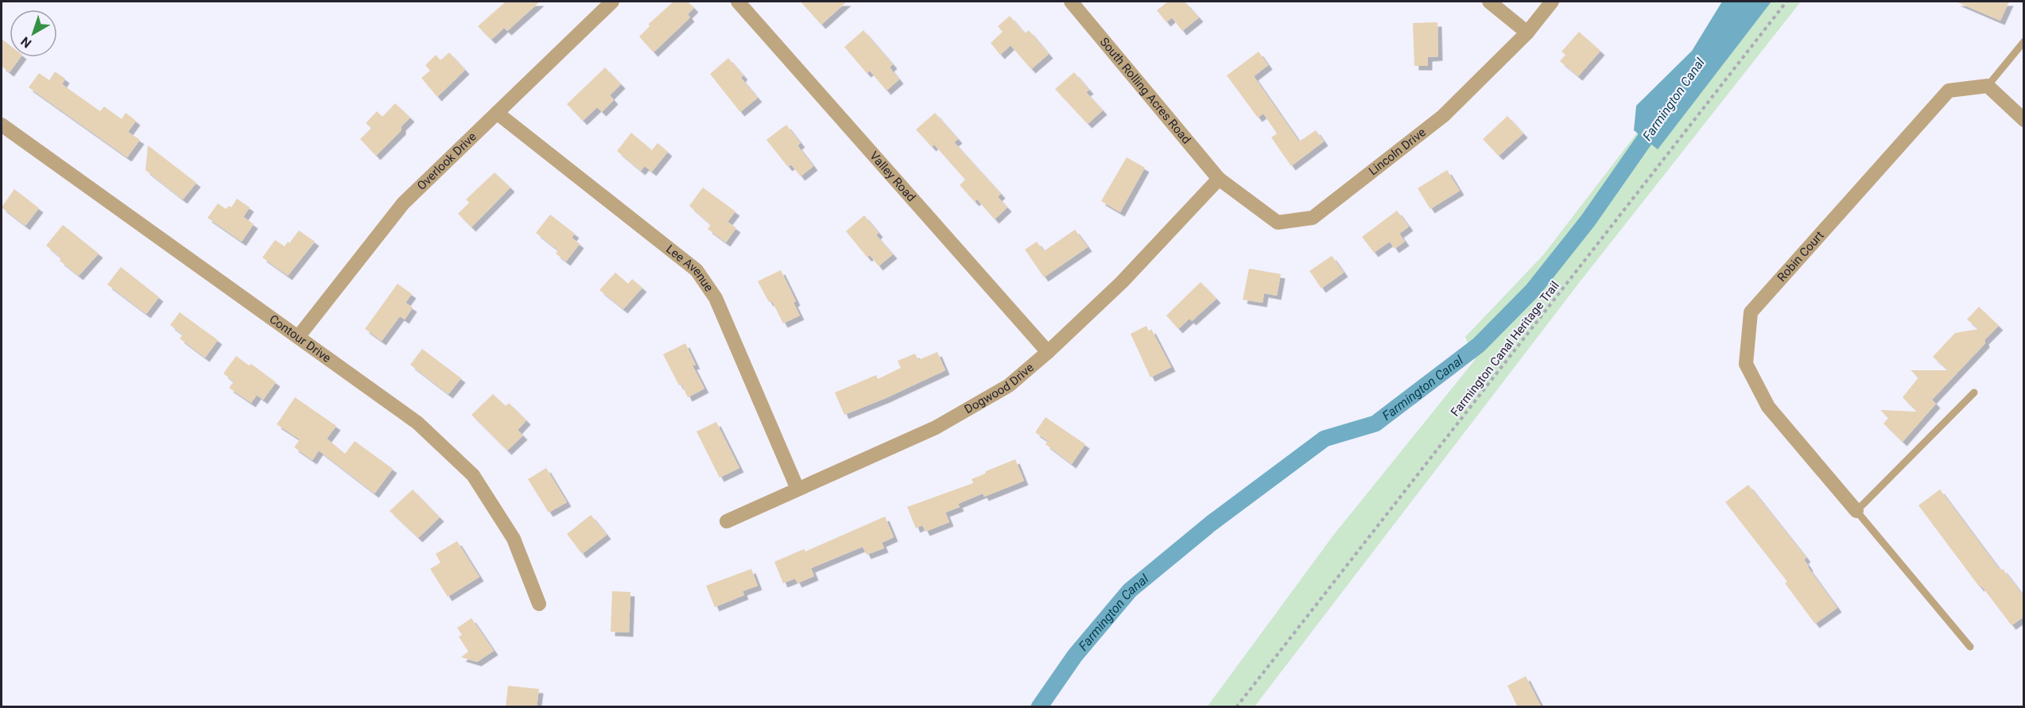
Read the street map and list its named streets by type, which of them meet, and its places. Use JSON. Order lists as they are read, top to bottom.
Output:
{
  "streets": {
    "street": [
      "South Rolling Acres Road",
      "Lincoln Drive",
      "Overlook Drive",
      "Valley Road",
      "Robin Court",
      "Lee Avenue",
      "Contour Drive",
      "Dogwood Drive"
    ],
    "path": ["Farmington Canal Heritage Trail"]
  },
  "crossings": [
    ["South Rolling Acres Road", "Lincoln Drive"],
    ["South Rolling Acres Road", "Dogwood Drive"],
    ["Lincoln Drive", "Dogwood Drive"],
    ["Overlook Drive", "Lee Avenue"],
    ["Overlook Drive", "Contour Drive"],
    ["Valley Road", "Dogwood Drive"],
    ["Lee Avenue", "Dogwood Drive"]
  ],
  "water": ["Farmington Canal"],
  "north": "bottom left"
}
